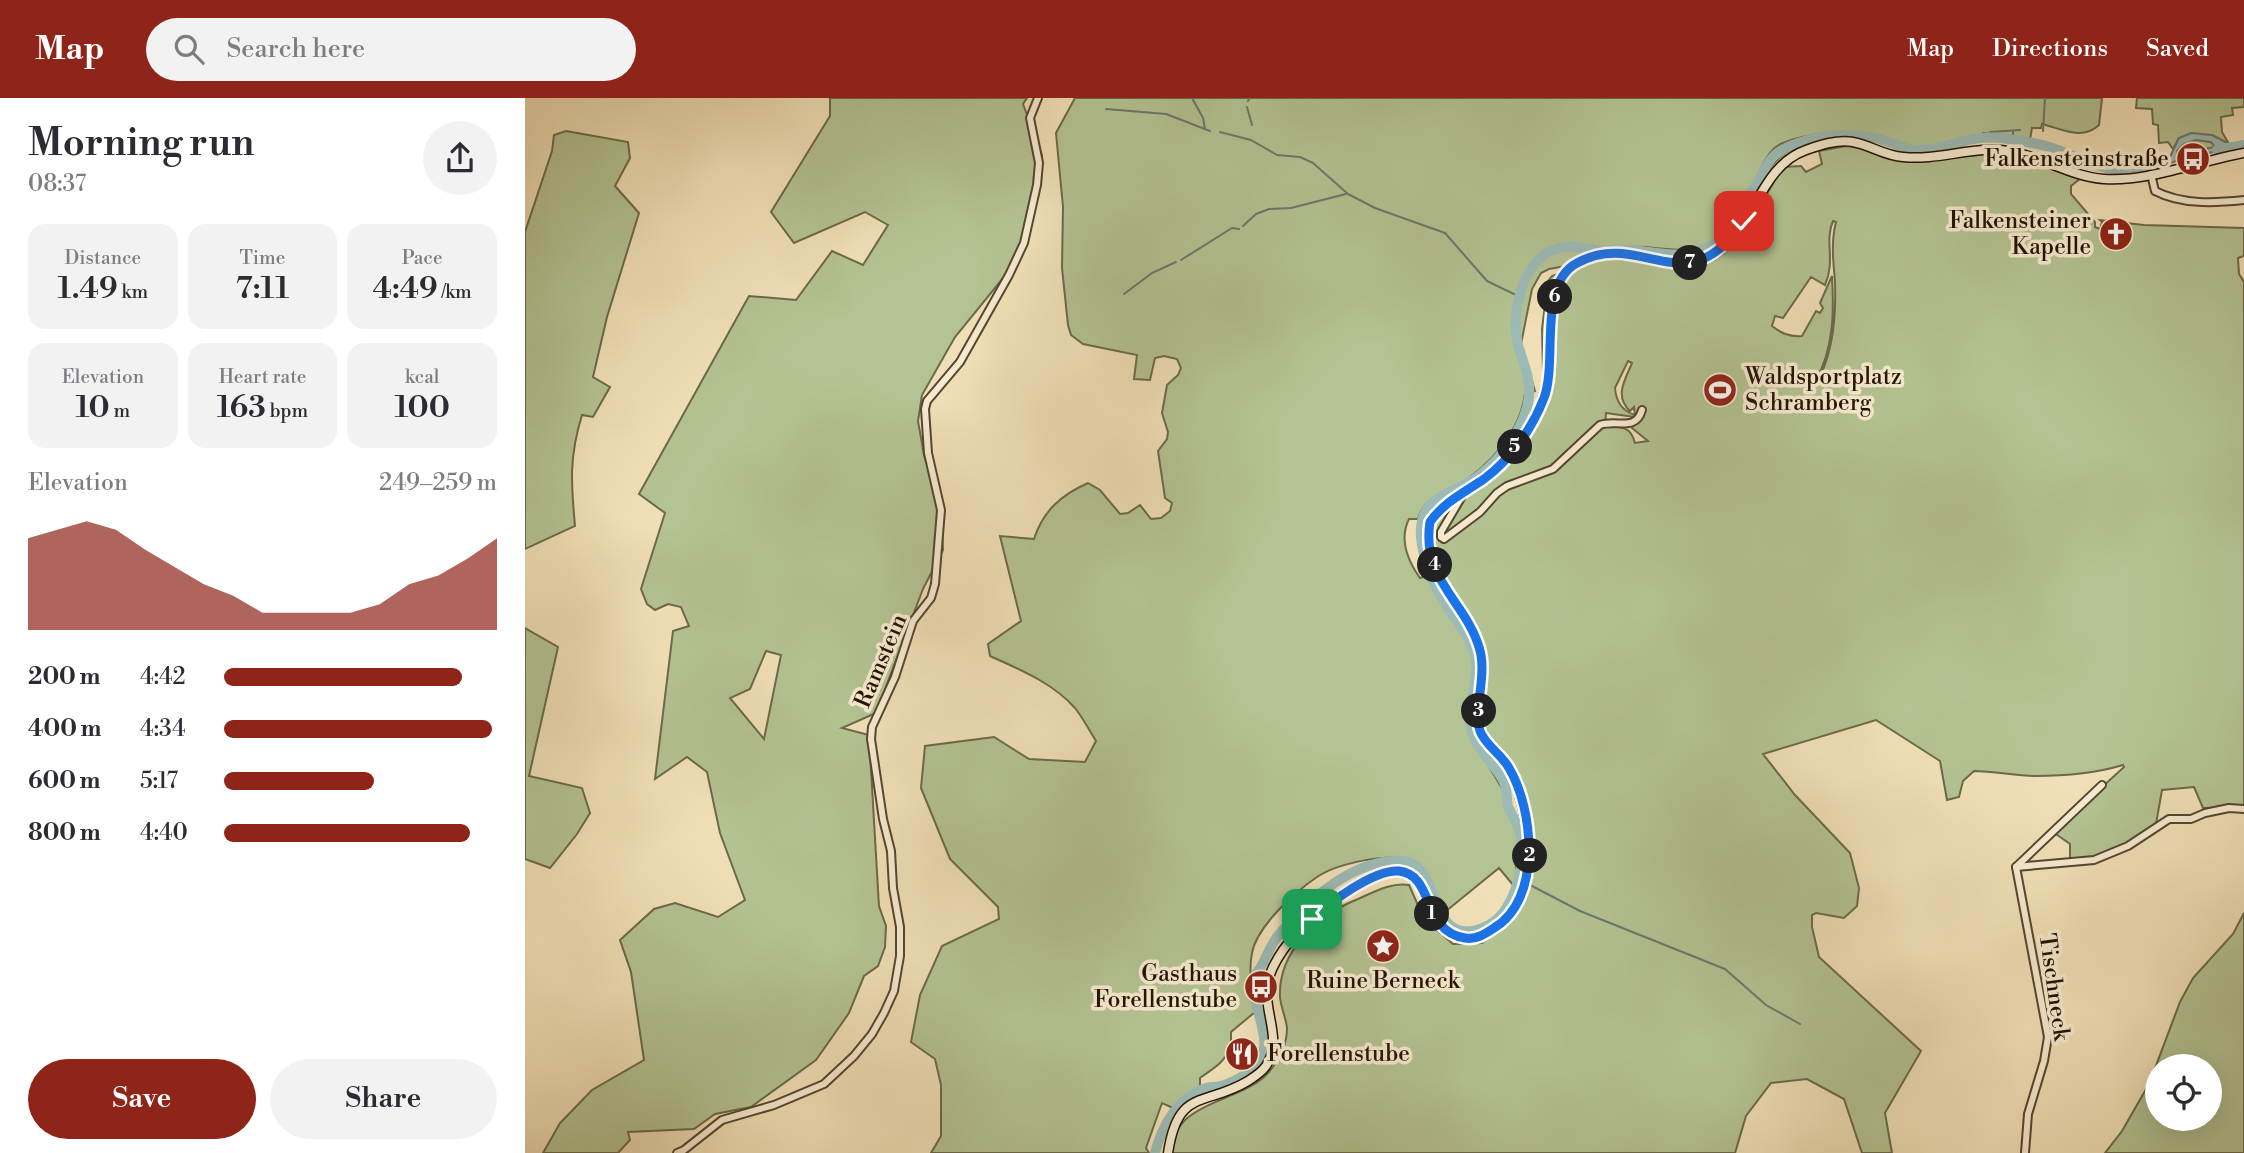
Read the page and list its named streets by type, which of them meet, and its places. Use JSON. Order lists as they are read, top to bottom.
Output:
{
  "streets": {
    "street": ["Ramstein", "Tischneck"]
  },
  "places": {
    "bus stop": ["Falkensteinstraße", "Gasthaus Forellenstube"],
    "church": ["Falkensteiner Kapelle"],
    "sports": ["Waldsportplatz Schramberg"],
    "place": ["Ruine Berneck"],
    "restaurant": ["Forellenstube"]
  },
  "page": {
    "header": "Map",
    "search": "Search here",
    "nav": ["Map", "Directions", "Saved"],
    "heading": ["Morning run", "08:37"],
    "stats": [
      ["Distance", "1.49 km"],
      ["Time", "7:11"],
      ["Pace", "4:49 /km"],
      ["Elevation", "10 m"],
      ["Heart rate", "163 bpm"],
      ["kcal", "100"]
    ],
    "pins": [
      "7",
      "6",
      "5",
      "4",
      "3",
      "2",
      "1"
    ],
    "chart": ["Elevation", "249–259 m"],
    "list": [
      {
        "name": "200 m",
        "note": "4:42"
      },
      {
        "name": "400 m",
        "note": "4:34"
      },
      {
        "name": "600 m",
        "note": "5:17"
      },
      {
        "name": "800 m",
        "note": "4:40"
      }
    ],
    "buttons": ["Save", "Share"]
  }
}
